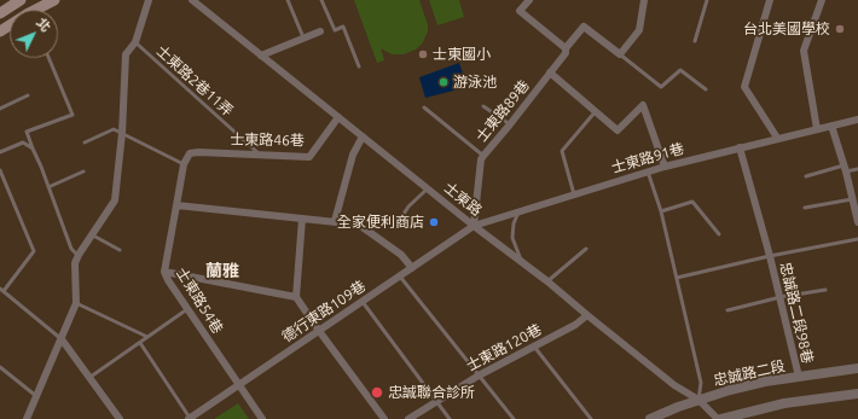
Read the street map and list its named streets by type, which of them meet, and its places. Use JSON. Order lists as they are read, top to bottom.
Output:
{
  "streets": {
    "street": [
      "士東路89巷",
      "士東路46巷",
      "士東路91巷",
      "士東路",
      "士東路54巷",
      "德行東路109巷",
      "忠誠路二段98巷",
      "士東路120巷",
      "忠誠路二段"
    ],
    "lane": ["士東路2巷11弄"]
  },
  "crossings": [
    ["士東路2巷11弄", "士東路46巷"],
    ["士東路89巷", "士東路91巷"],
    ["士東路89巷", "士東路"],
    ["士東路89巷", "德行東路109巷"],
    ["士東路46巷", "士東路"],
    ["士東路91巷", "士東路"],
    ["士東路91巷", "德行東路109巷"],
    ["士東路91巷", "忠誠路二段98巷"],
    ["士東路", "德行東路109巷"],
    ["士東路", "士東路120巷"],
    ["士東路", "忠誠路二段"],
    ["士東路54巷", "德行東路109巷"],
    ["忠誠路二段98巷", "忠誠路二段"]
  ],
  "districts": ["蘭雅"],
  "places": [
    "台北美國學校",
    "士東國小",
    "游泳池",
    "全家便利商店",
    "忠誠聯合診所"
  ],
  "north": "top right"
}
